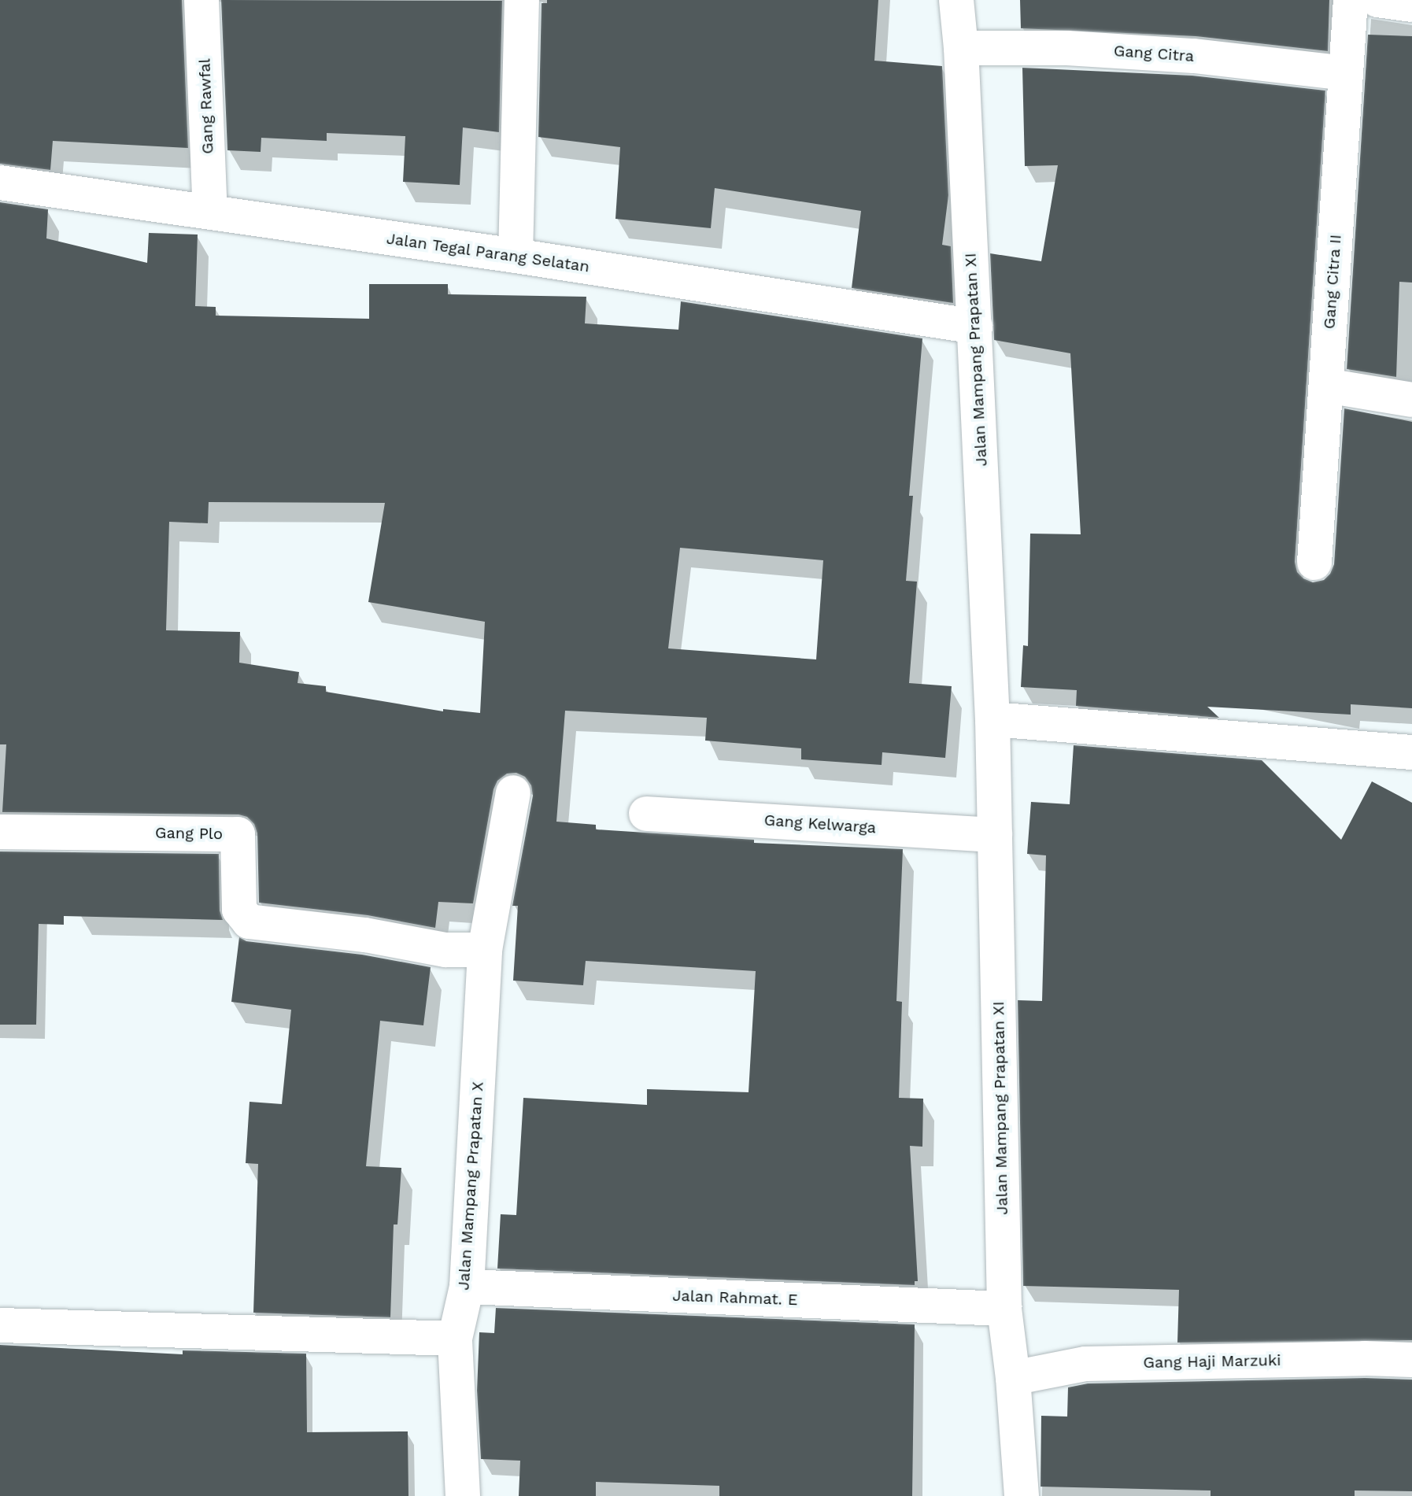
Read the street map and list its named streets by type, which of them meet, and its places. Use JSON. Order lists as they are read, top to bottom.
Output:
{
  "streets": {
    "street": [
      "Gang Citra",
      "Gang Rawfal",
      "Jalan Tegal Parang Selatan",
      "Gang Citra II",
      "Jalan Mampang Prapatan XI",
      "Gang Kelwarga",
      "Gang Plo",
      "Jalan Mampang Prapatan X",
      "Jalan Rahmat. E",
      "Gang Haji Marzuki"
    ]
  },
  "crossings": [
    ["Gang Citra", "Gang Citra II"],
    ["Gang Citra", "Jalan Mampang Prapatan XI"],
    ["Gang Rawfal", "Jalan Tegal Parang Selatan"],
    ["Jalan Tegal Parang Selatan", "Jalan Mampang Prapatan XI"],
    ["Jalan Mampang Prapatan XI", "Gang Kelwarga"],
    ["Jalan Mampang Prapatan XI", "Jalan Rahmat. E"],
    ["Jalan Mampang Prapatan XI", "Gang Haji Marzuki"],
    ["Gang Plo", "Jalan Mampang Prapatan X"],
    ["Jalan Mampang Prapatan X", "Jalan Rahmat. E"]
  ]
}
